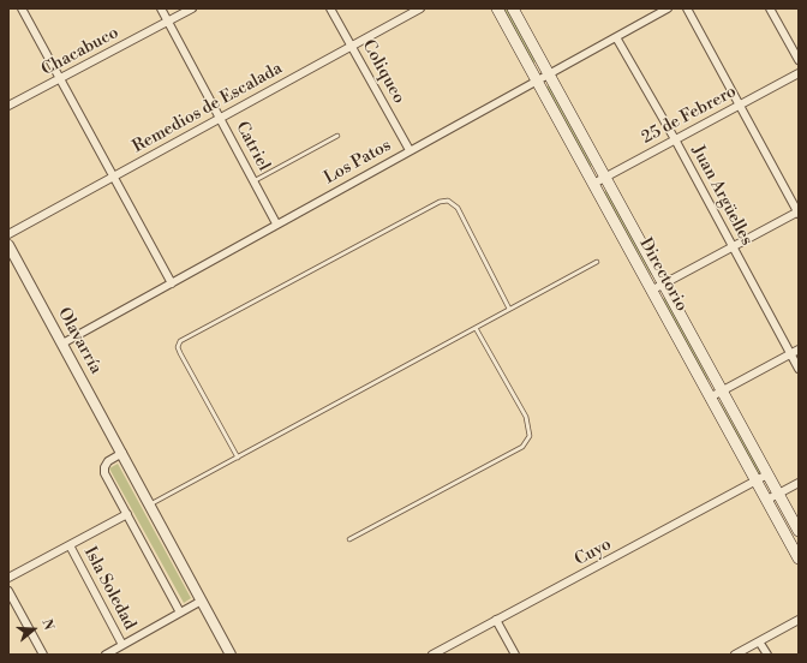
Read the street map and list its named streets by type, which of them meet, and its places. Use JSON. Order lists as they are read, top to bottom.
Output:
{
  "streets": {
    "main road": ["Directorio"],
    "street": [
      "Chacabuco",
      "Coliqueo",
      "Remedios de Escalada",
      "25 de Febrero",
      "Catriel",
      "Los Patos",
      "Juan Argüelles",
      "Olavarría",
      "Cuyo",
      "Isla Soledad"
    ]
  },
  "crossings": [
    ["Chacabuco", "Catriel"],
    ["Coliqueo", "Remedios de Escalada"],
    ["Coliqueo", "Los Patos"],
    ["Remedios de Escalada", "Catriel"],
    ["25 de Febrero", "Juan Argüelles"],
    ["25 de Febrero", "Directorio"],
    ["Catriel", "Los Patos"],
    ["Los Patos", "Juan Argüelles"],
    ["Los Patos", "Directorio"],
    ["Los Patos", "Olavarría"],
    ["Directorio", "Cuyo"]
  ],
  "north": "right"
}
